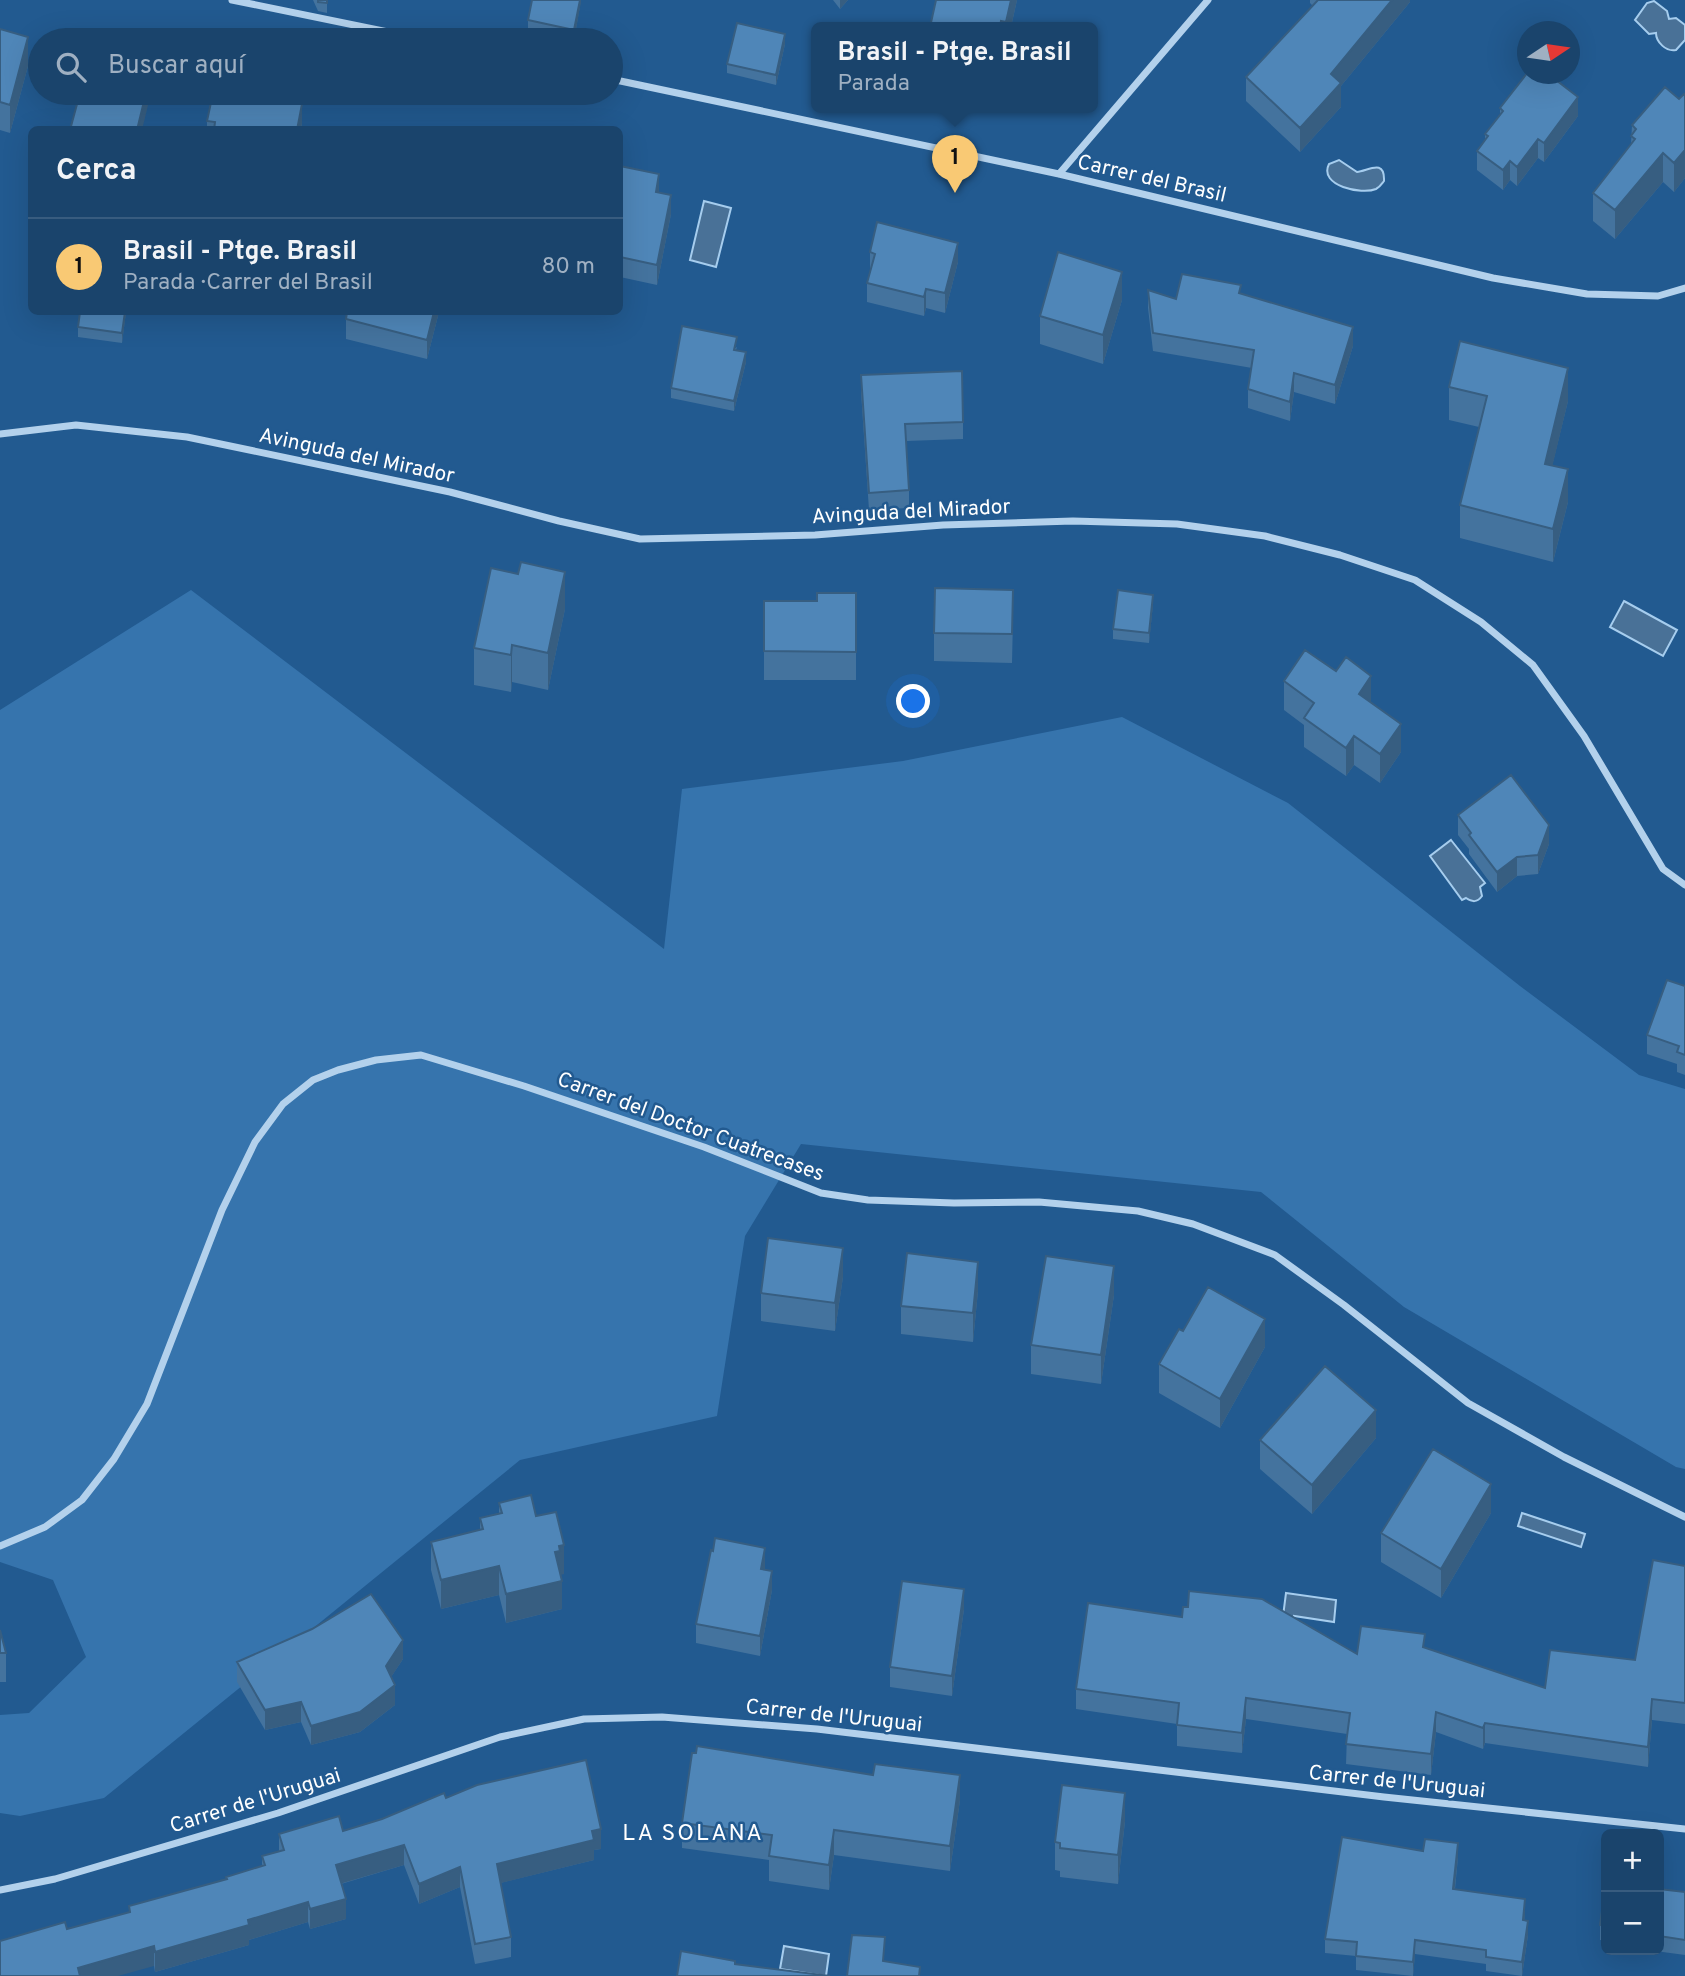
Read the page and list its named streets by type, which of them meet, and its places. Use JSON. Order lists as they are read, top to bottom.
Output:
{
  "streets": {
    "street": [
      "Carrer del Brasil",
      "Avinguda del Mirador",
      "Carrer del Doctor Cuatrecases",
      "Carrer de l'Uruguai"
    ]
  },
  "districts": ["LA SOLANA"],
  "north": "right",
  "page": {
    "popup": ["Brasil - Ptge. Brasil", "Parada"],
    "search": "Buscar aquí",
    "heading": "Cerca",
    "pins": "1",
    "list": [
      {
        "mark": "1",
        "name": "Brasil - Ptge. Brasil",
        "note": "Parada · Carrer del Brasil",
        "value": "80 m"
      }
    ],
    "map_buttons": ["+", "−"]
  }
}
